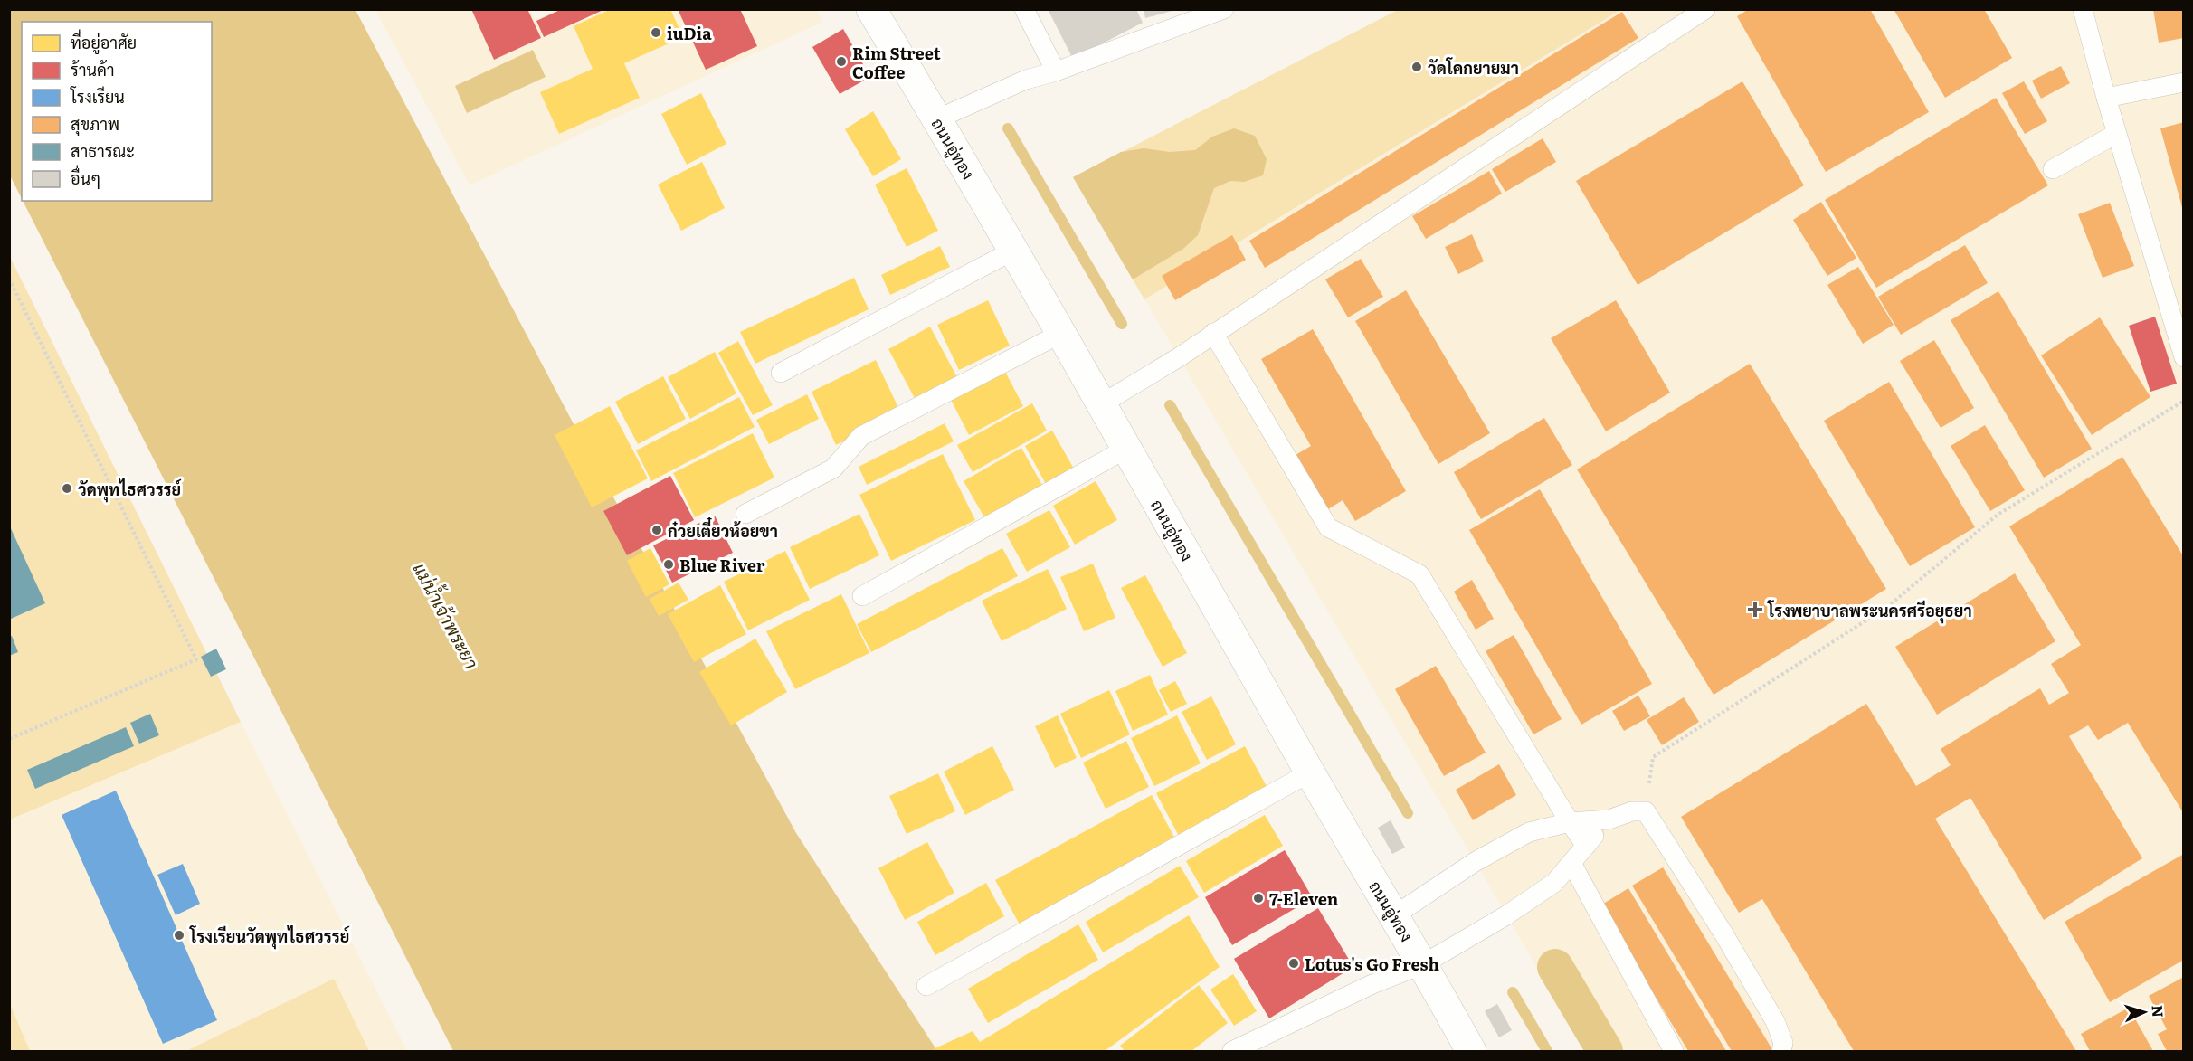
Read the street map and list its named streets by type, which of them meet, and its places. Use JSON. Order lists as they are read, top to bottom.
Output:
{
  "streets": {
    "main road": ["ถนนอู่ทอง"]
  },
  "water": ["แม่น้ำเจ้าพระยา"],
  "places": {
    "other": [
      "iuDia",
      "Rim Street Coffee",
      "วัดโคกยายมา",
      "วัดพุทไธศวรรย์",
      "ก๋วยเตี๋ยวห้อยขา",
      "Blue River",
      "7-Eleven",
      "โรงเรียนวัดพุทไธศวรรย์",
      "Lotus's Go Fresh"
    ],
    "health": ["โรงพยาบาลพระนครศรีอยุธยา"]
  },
  "legend": [
    "ที่อยู่อาศัย",
    "ร้านค้า",
    "โรงเรียน",
    "สุขภาพ",
    "สาธารณะ",
    "อื่นๆ"
  ],
  "north": "right"
}
